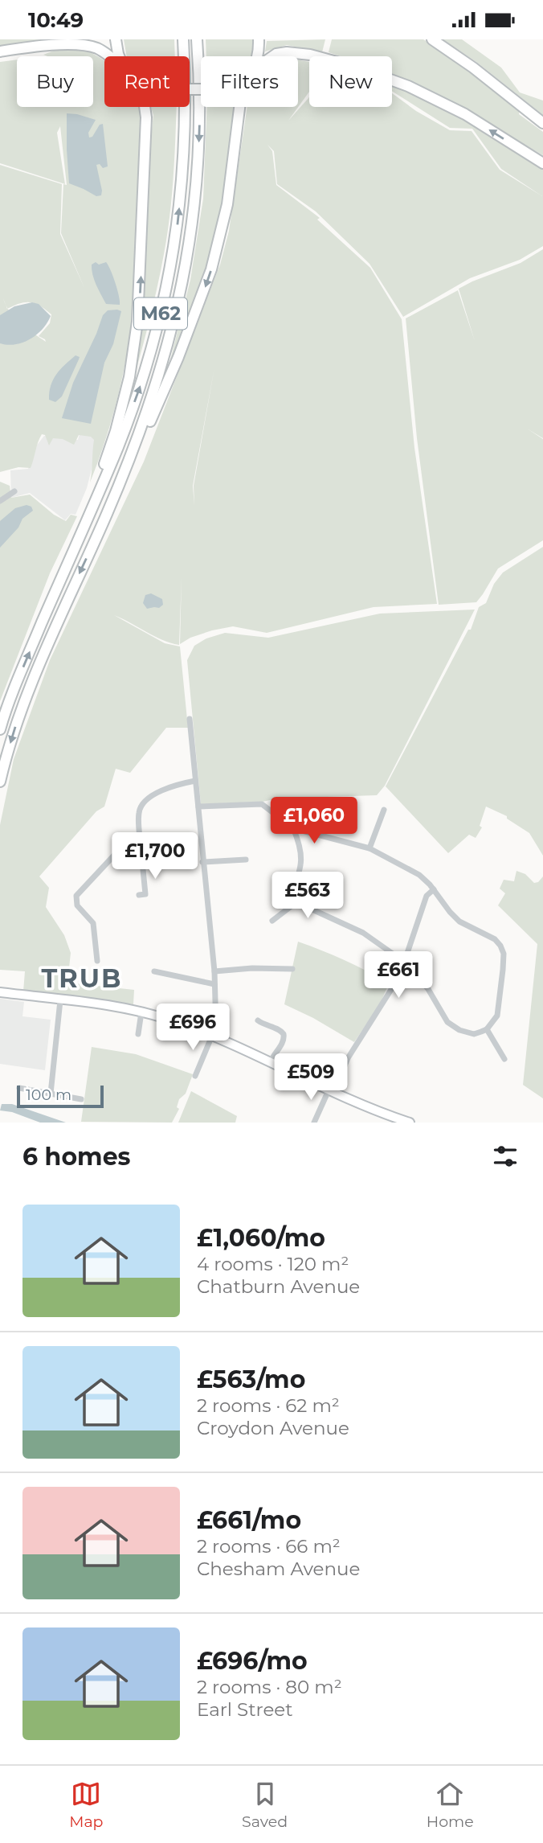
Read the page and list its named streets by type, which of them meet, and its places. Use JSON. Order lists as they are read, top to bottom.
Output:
{
  "streets": {
    "highway": ["M62"]
  },
  "districts": ["TRUB"],
  "scale_bar": "100 m",
  "page": {
    "status": "10:49",
    "chip": [
      "Buy",
      "Rent",
      "Filters",
      "New"
    ],
    "price": [
      "£1,060",
      "£1,700",
      "£563",
      "£661",
      "£696",
      "£509"
    ],
    "scale": "100 m",
    "heading": "6 homes",
    "list": [
      {
        "name": "£1,060/mo",
        "note": "4 rooms · 120 m² · Chatburn Avenue"
      },
      {
        "name": "£563/mo",
        "note": "2 rooms · 62 m² · Croydon Avenue"
      },
      {
        "name": "£661/mo",
        "note": "2 rooms · 66 m² · Chesham Avenue"
      },
      {
        "name": "£696/mo",
        "note": "2 rooms · 80 m² · Earl Street"
      }
    ],
    "tabs": ["Map", "Saved", "Home"]
  }
}
